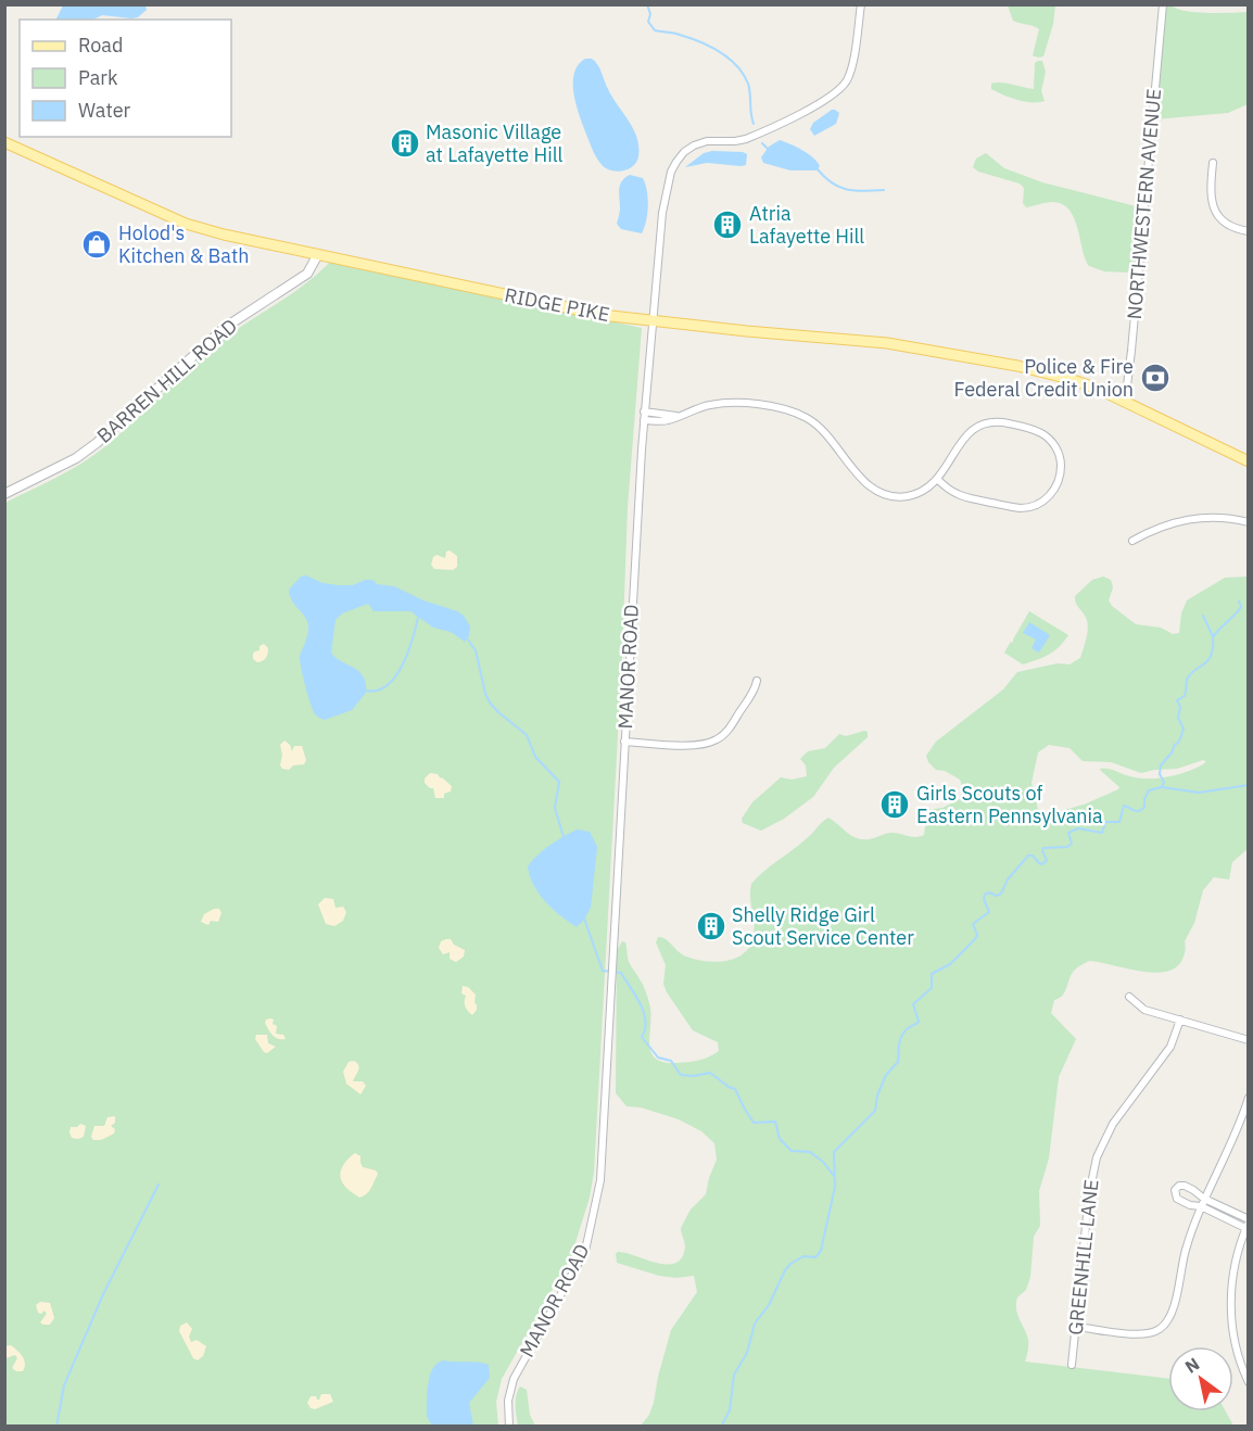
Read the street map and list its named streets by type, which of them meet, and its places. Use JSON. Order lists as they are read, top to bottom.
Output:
{
  "streets": {
    "main road": ["RIDGE PIKE"],
    "street": [
      "NORTHWESTERN AVENUE",
      "BARREN HILL ROAD",
      "MANOR ROAD",
      "GREENHILL LANE"
    ]
  },
  "crossings": [
    ["NORTHWESTERN AVENUE", "RIDGE PIKE"],
    ["RIDGE PIKE", "BARREN HILL ROAD"],
    ["RIDGE PIKE", "MANOR ROAD"]
  ],
  "places": {
    "building": [
      "Masonic Village at Lafayette Hill",
      "Atria Lafayette Hill",
      "Girls Scouts of Eastern Pennsylvania",
      "Shelly Ridge Girl Scout Service Center"
    ],
    "shop": ["Holod's Kitchen & Bath"],
    "bank": ["Police & Fire Federal Credit Union"]
  },
  "legend": ["Road", "Park", "Water"],
  "north": "top left"
}
